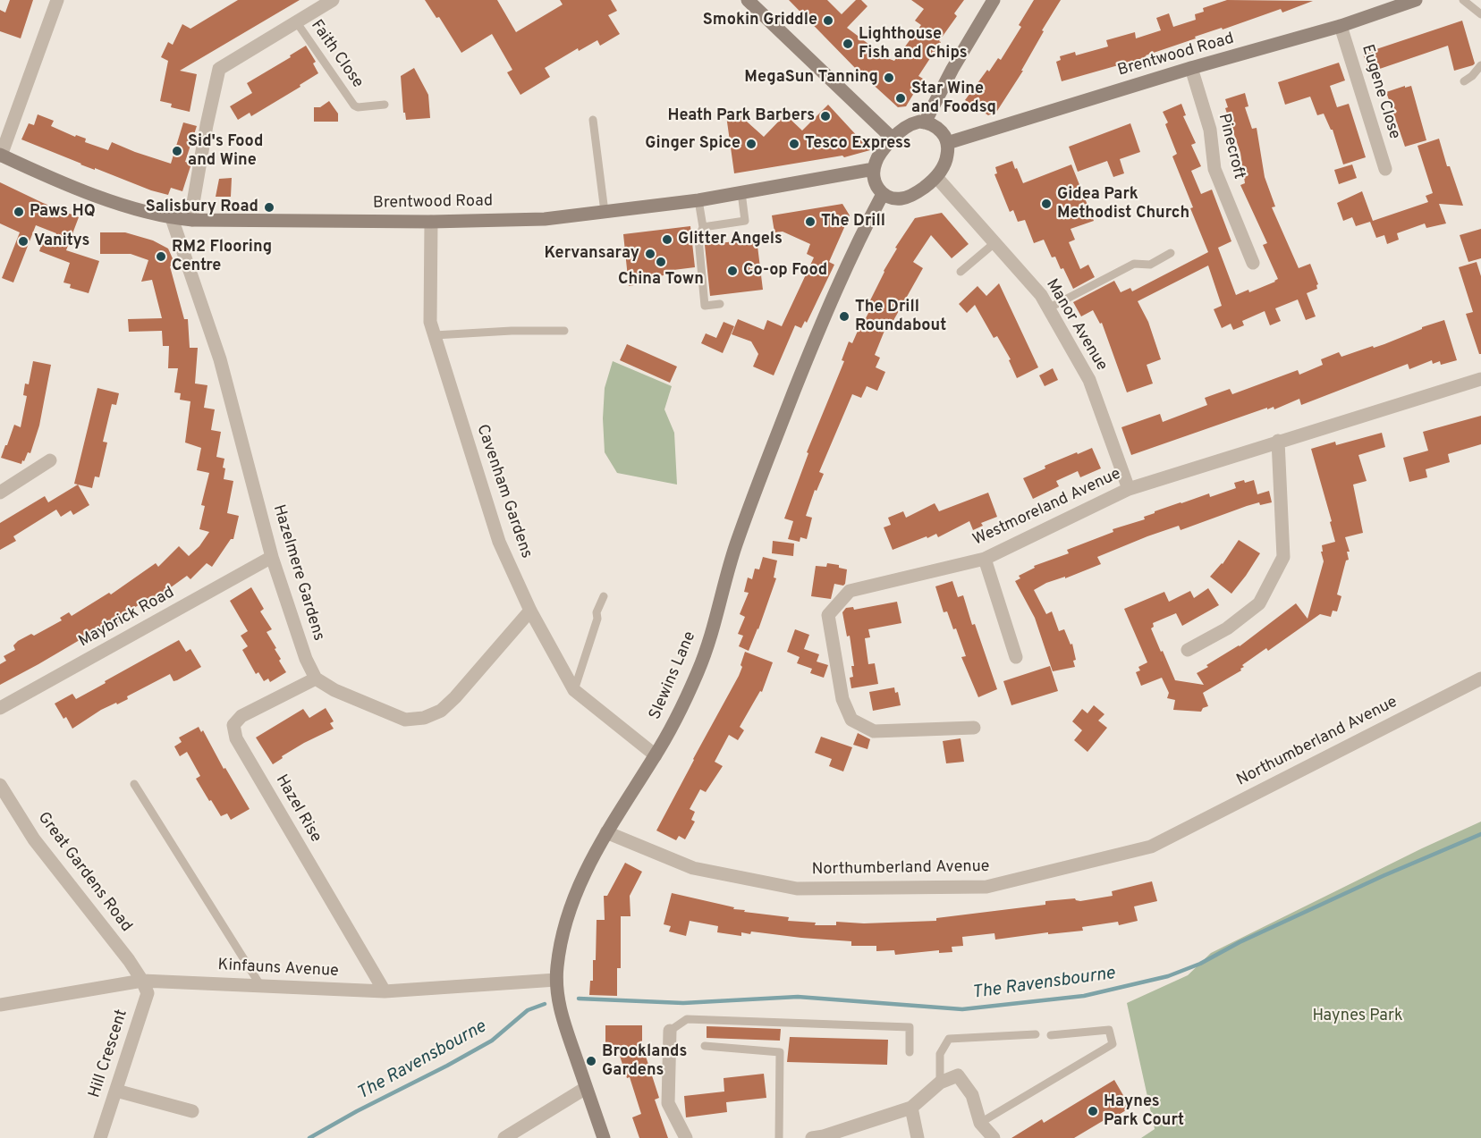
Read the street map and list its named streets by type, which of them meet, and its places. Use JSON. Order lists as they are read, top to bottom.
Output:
{
  "streets": {
    "street": [
      "Brentwood Road",
      "Eugene Close",
      "Pinecroft",
      "Manor Avenue",
      "Cavenham Gardens",
      "Westmoreland Avenue",
      "Hazelmere Gardens",
      "Maybrick Road",
      "Slewins Lane",
      "Northumberland Avenue",
      "Hazel Rise",
      "Great Gardens Road",
      "Kinfauns Avenue",
      "Hill Crescent"
    ],
    "lane": ["Faith Close"]
  },
  "crossings": [
    ["Brentwood Road", "Eugene Close"],
    ["Brentwood Road", "Pinecroft"],
    ["Brentwood Road", "Manor Avenue"],
    ["Brentwood Road", "Cavenham Gardens"],
    ["Brentwood Road", "Hazelmere Gardens"],
    ["Brentwood Road", "Slewins Lane"],
    ["Manor Avenue", "Westmoreland Avenue"],
    ["Manor Avenue", "Slewins Lane"],
    ["Cavenham Gardens", "Slewins Lane"],
    ["Hazelmere Gardens", "Maybrick Road"],
    ["Hazelmere Gardens", "Hazel Rise"],
    ["Slewins Lane", "Northumberland Avenue"],
    ["Slewins Lane", "Kinfauns Avenue"],
    ["Hazel Rise", "Kinfauns Avenue"],
    ["Great Gardens Road", "Kinfauns Avenue"],
    ["Great Gardens Road", "Hill Crescent"],
    ["Kinfauns Avenue", "Hill Crescent"]
  ],
  "water": ["The Ravensbourne"],
  "parks": ["Haynes Park"],
  "places": [
    "Smokin Griddle",
    "Lighthouse Fish and Chips",
    "MegaSun Tanning",
    "Star Wine and Foodsq",
    "Heath Park Barbers",
    "Ginger Spice",
    "Tesco Express",
    "Sid's Food and Wine",
    "Gidea Park Methodist Church",
    "Salisbury Road",
    "Paws HQ",
    "The Drill",
    "Glitter Angels",
    "Vanitys",
    "Kervansaray",
    "RM2 Flooring Centre",
    "China Town",
    "Co-op Food",
    "The Drill Roundabout",
    "Brooklands Gardens",
    "Haynes Park Court"
  ]
}
